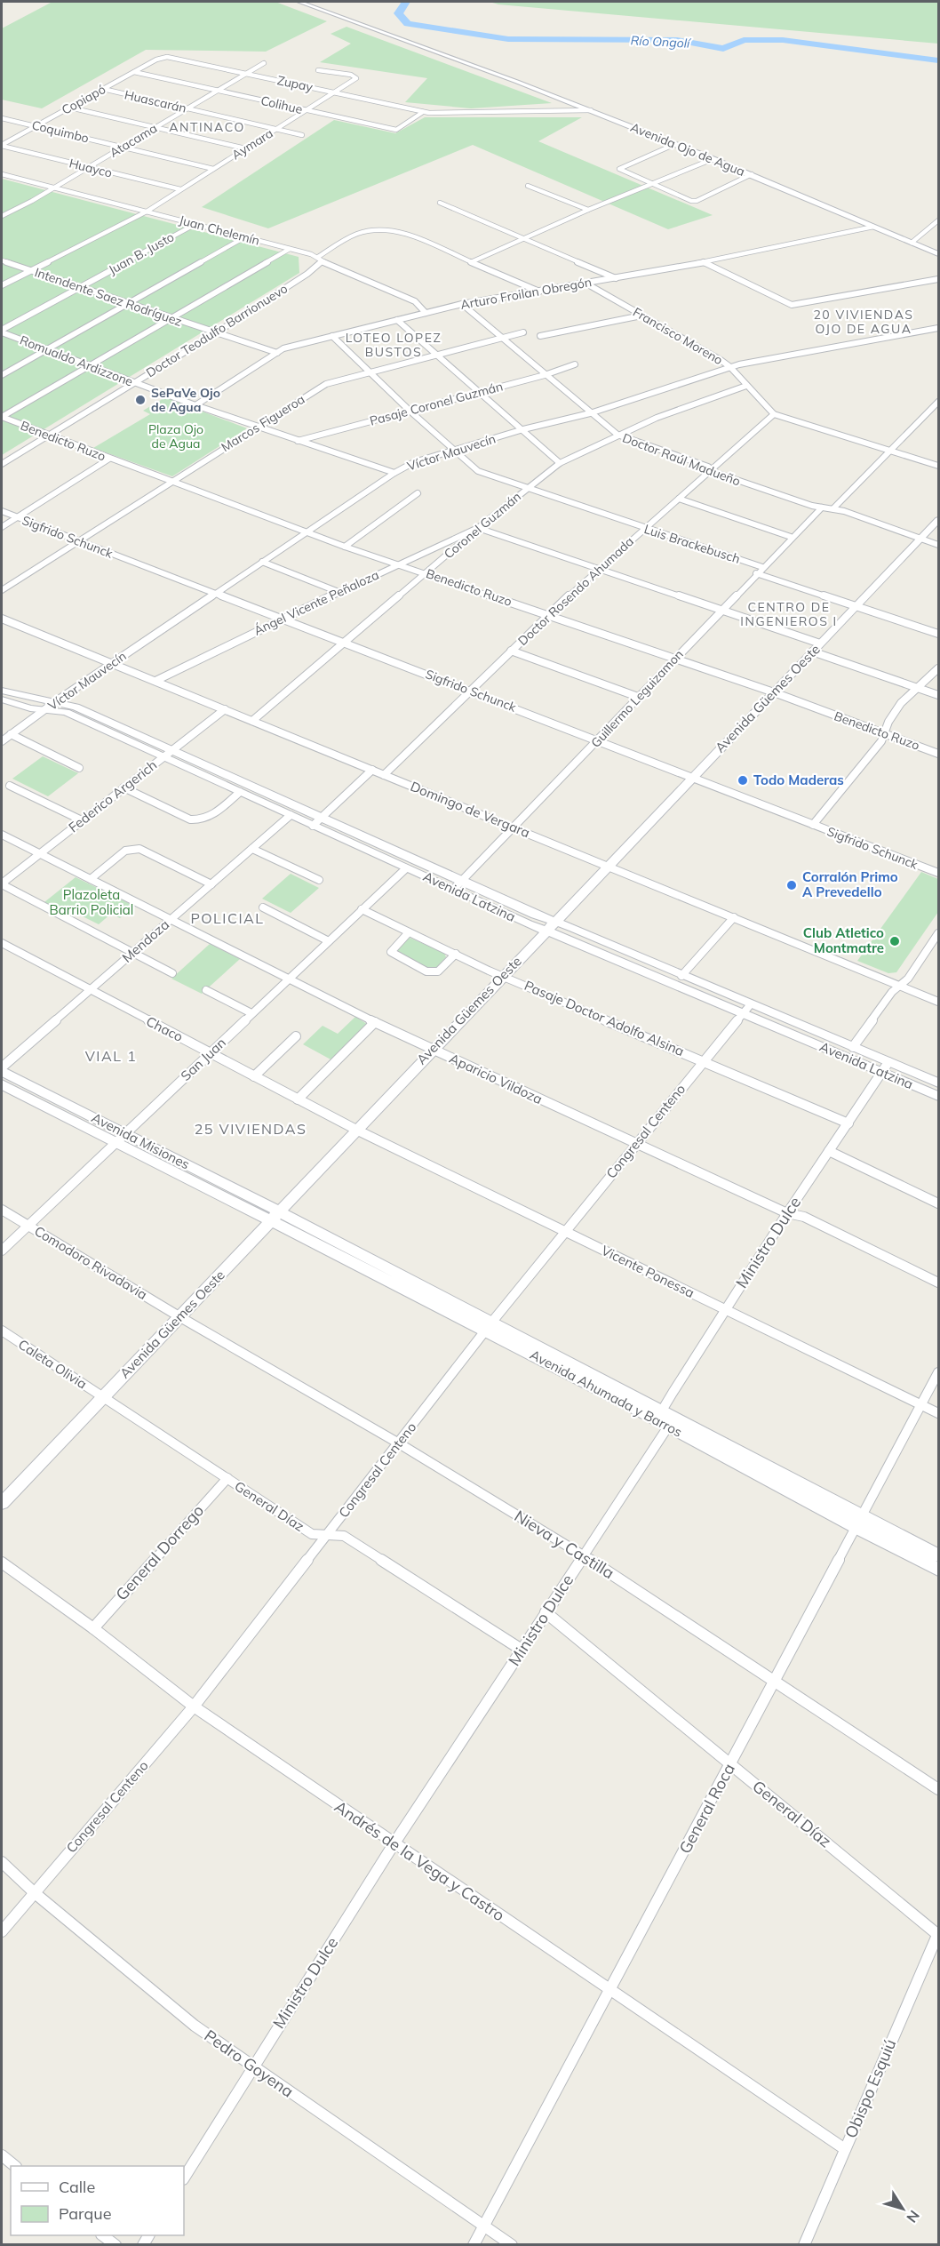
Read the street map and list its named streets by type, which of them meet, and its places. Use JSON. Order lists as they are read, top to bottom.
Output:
{
  "streets": {
    "main road": [
      "Avenida Ojo de Agua",
      "Avenida Güemes Oeste",
      "Avenida Latzina",
      "Avenida Misiones",
      "Avenida Ahumada y Barros"
    ],
    "street": [
      "Zupay",
      "Copiapó",
      "Huascarán",
      "Colihue",
      "Coquimbo",
      "Atacama",
      "Aymara",
      "Huayco",
      "Juan Chelemín",
      "Juan B. Justo",
      "Arturo Froilan Obregón",
      "Intendente Saez Rodríguez",
      "Doctor Teodulfo Barrionuevo",
      "Francisco Moreno",
      "Romualdo Ardizzone",
      "Pasaje Coronel Guzmán",
      "Marcos Figueroa",
      "Benedicto Ruzo",
      "Víctor Mauvecín",
      "Doctor Raúl Madueño",
      "Coronel Guzmán",
      "Sigfrido Schunck",
      "Luis Brackebusch",
      "Doctor Rosendo Ahumada",
      "Ángel Vicente Peñaloza",
      "Guillermo Leguizamon",
      "Federico Argerich",
      "Domingo de Vergara",
      "Mendoza",
      "Pasaje Doctor Adolfo Alsina",
      "Chaco",
      "San Juan",
      "Aparicio Vildoza",
      "Congresal Centeno",
      "Ministro Dulce",
      "Comodoro Rivadavia",
      "Vicente Ponessa",
      "Caleta Olivia",
      "General Díaz",
      "Nieva y Castilla",
      "General Dorrego",
      "General Roca",
      "Andrés de la Vega y Castro",
      "Pedro Goyena",
      "Obispo Esquiú"
    ]
  },
  "crossings": [
    ["Zupay", "Copiapó"],
    ["Zupay", "Colihue"],
    ["Zupay", "Atacama"],
    ["Zupay", "Aymara"],
    ["Zupay", "Avenida Ojo de Agua"],
    ["Copiapó", "Huascarán"],
    ["Copiapó", "Colihue"],
    ["Copiapó", "Coquimbo"],
    ["Copiapó", "Huayco"],
    ["Huascarán", "Atacama"],
    ["Huascarán", "Aymara"],
    ["Colihue", "Atacama"],
    ["Colihue", "Aymara"],
    ["Colihue", "Avenida Ojo de Agua"],
    ["Coquimbo", "Atacama"],
    ["Coquimbo", "Aymara"],
    ["Atacama", "Huayco"],
    ["Atacama", "Juan Chelemín"],
    ["Aymara", "Huayco"],
    ["Aymara", "Juan Chelemín"],
    ["Aymara", "Intendente Saez Rodríguez"],
    ["Avenida Ojo de Agua", "Arturo Froilan Obregón"],
    ["Juan Chelemín", "Juan B. Justo"],
    ["Juan Chelemín", "Arturo Froilan Obregón"],
    ["Juan Chelemín", "Doctor Teodulfo Barrionuevo"],
    ["Juan B. Justo", "Intendente Saez Rodríguez"],
    ["Juan B. Justo", "Romualdo Ardizzone"],
    ["Arturo Froilan Obregón", "Intendente Saez Rodríguez"],
    ["Arturo Froilan Obregón", "Doctor Teodulfo Barrionuevo"],
    ["Arturo Froilan Obregón", "Francisco Moreno"],
    ["Arturo Froilan Obregón", "Romualdo Ardizzone"],
    ["Arturo Froilan Obregón", "Doctor Raúl Madueño"],
    ["Arturo Froilan Obregón", "Luis Brackebusch"],
    ["Intendente Saez Rodríguez", "Doctor Teodulfo Barrionuevo"],
    ["Doctor Teodulfo Barrionuevo", "Romualdo Ardizzone"],
    ["Doctor Teodulfo Barrionuevo", "Benedicto Ruzo"],
    ["Francisco Moreno", "Víctor Mauvecín"],
    ["Francisco Moreno", "Coronel Guzmán"],
    ["Francisco Moreno", "Doctor Rosendo Ahumada"],
    ["Romualdo Ardizzone", "Pasaje Coronel Guzmán"],
    ["Romualdo Ardizzone", "Marcos Figueroa"],
    ["Romualdo Ardizzone", "Víctor Mauvecín"],
    ["Pasaje Coronel Guzmán", "Doctor Raúl Madueño"],
    ["Pasaje Coronel Guzmán", "Luis Brackebusch"],
    ["Marcos Figueroa", "Benedicto Ruzo"],
    ["Marcos Figueroa", "Doctor Raúl Madueño"],
    ["Marcos Figueroa", "Sigfrido Schunck"],
    ["Marcos Figueroa", "Luis Brackebusch"],
    ["Benedicto Ruzo", "Víctor Mauvecín"],
    ["Benedicto Ruzo", "Coronel Guzmán"],
    ["Benedicto Ruzo", "Doctor Rosendo Ahumada"],
    ["Benedicto Ruzo", "Ángel Vicente Peñaloza"],
    ["Benedicto Ruzo", "Guillermo Leguizamon"],
    ["Benedicto Ruzo", "Avenida Güemes Oeste"],
    ["Víctor Mauvecín", "Doctor Raúl Madueño"],
    ["Víctor Mauvecín", "Sigfrido Schunck"],
    ["Víctor Mauvecín", "Luis Brackebusch"],
    ["Víctor Mauvecín", "Domingo de Vergara"],
    ["Víctor Mauvecín", "Avenida Latzina"],
    ["Doctor Raúl Madueño", "Coronel Guzmán"],
    ["Doctor Raúl Madueño", "Doctor Rosendo Ahumada"],
    ["Doctor Raúl Madueño", "Guillermo Leguizamon"],
    ["Doctor Raúl Madueño", "Avenida Güemes Oeste"],
    ["Coronel Guzmán", "Sigfrido Schunck"],
    ["Coronel Guzmán", "Luis Brackebusch"],
    ["Coronel Guzmán", "Ángel Vicente Peñaloza"],
    ["Coronel Guzmán", "Domingo de Vergara"],
    ["Sigfrido Schunck", "Doctor Rosendo Ahumada"],
    ["Sigfrido Schunck", "Ángel Vicente Peñaloza"],
    ["Sigfrido Schunck", "Guillermo Leguizamon"],
    ["Sigfrido Schunck", "Avenida Güemes Oeste"],
    ["Luis Brackebusch", "Doctor Rosendo Ahumada"],
    ["Luis Brackebusch", "Guillermo Leguizamon"],
    ["Luis Brackebusch", "Avenida Güemes Oeste"],
    ["Doctor Rosendo Ahumada", "Domingo de Vergara"],
    ["Ángel Vicente Peñaloza", "Domingo de Vergara"],
    ["Guillermo Leguizamon", "Domingo de Vergara"],
    ["Guillermo Leguizamon", "Avenida Latzina"],
    ["Avenida Güemes Oeste", "Domingo de Vergara"],
    ["Avenida Güemes Oeste", "Avenida Latzina"],
    ["Avenida Güemes Oeste", "Pasaje Doctor Adolfo Alsina"],
    ["Avenida Güemes Oeste", "Chaco"],
    ["Avenida Güemes Oeste", "Aparicio Vildoza"],
    ["Avenida Güemes Oeste", "Avenida Misiones"],
    ["Avenida Güemes Oeste", "Comodoro Rivadavia"],
    ["Avenida Güemes Oeste", "Vicente Ponessa"],
    ["Avenida Güemes Oeste", "Caleta Olivia"],
    ["Avenida Güemes Oeste", "Avenida Ahumada y Barros"],
    ["Avenida Güemes Oeste", "General Díaz"],
    ["Avenida Güemes Oeste", "Nieva y Castilla"],
    ["Federico Argerich", "Domingo de Vergara"],
    ["Federico Argerich", "Avenida Latzina"],
    ["Federico Argerich", "Aparicio Vildoza"],
    ["Avenida Latzina", "Mendoza"],
    ["Avenida Latzina", "San Juan"],
    ["Avenida Latzina", "Congresal Centeno"],
    ["Avenida Latzina", "Ministro Dulce"],
    ["Mendoza", "Chaco"],
    ["Mendoza", "Aparicio Vildoza"],
    ["Mendoza", "Avenida Misiones"],
    ["Pasaje Doctor Adolfo Alsina", "San Juan"],
    ["Pasaje Doctor Adolfo Alsina", "Congresal Centeno"],
    ["Pasaje Doctor Adolfo Alsina", "Ministro Dulce"],
    ["Chaco", "San Juan"],
    ["Chaco", "Vicente Ponessa"],
    ["San Juan", "Aparicio Vildoza"],
    ["San Juan", "Avenida Misiones"],
    ["San Juan", "Comodoro Rivadavia"],
    ["Aparicio Vildoza", "Congresal Centeno"],
    ["Aparicio Vildoza", "Ministro Dulce"],
    ["Congresal Centeno", "Vicente Ponessa"],
    ["Congresal Centeno", "Avenida Ahumada y Barros"],
    ["Congresal Centeno", "General Díaz"],
    ["Congresal Centeno", "Nieva y Castilla"],
    ["Congresal Centeno", "Andrés de la Vega y Castro"],
    ["Congresal Centeno", "Pedro Goyena"],
    ["Avenida Misiones", "Avenida Ahumada y Barros"],
    ["Ministro Dulce", "Vicente Ponessa"],
    ["Ministro Dulce", "Avenida Ahumada y Barros"],
    ["Ministro Dulce", "General Díaz"],
    ["Ministro Dulce", "Nieva y Castilla"],
    ["Ministro Dulce", "Andrés de la Vega y Castro"],
    ["Ministro Dulce", "Pedro Goyena"],
    ["Comodoro Rivadavia", "Nieva y Castilla"],
    ["Vicente Ponessa", "General Roca"],
    ["Caleta Olivia", "General Díaz"],
    ["Avenida Ahumada y Barros", "General Roca"],
    ["General Díaz", "General Dorrego"],
    ["General Díaz", "General Roca"],
    ["General Díaz", "Obispo Esquiú"],
    ["Nieva y Castilla", "General Roca"],
    ["General Dorrego", "Andrés de la Vega y Castro"],
    ["General Roca", "Andrés de la Vega y Castro"],
    ["General Roca", "Pedro Goyena"],
    ["Andrés de la Vega y Castro", "Obispo Esquiú"]
  ],
  "districts": [
    "ANTINACO",
    "20 VIVIENDAS OJO DE AGUA",
    "LOTEO LOPEZ BUSTOS",
    "CENTRO DE INGENIEROS I",
    "POLICIAL",
    "VIAL 1",
    "25 VIVIENDAS"
  ],
  "water": ["Río Ongolí"],
  "parks": ["Plaza Ojo de Agua", "Plazoleta Barrio Policial"],
  "places": [
    "SePaVe Ojo de Agua",
    "Todo Maderas",
    "Corralón Primo A Prevedello",
    "Club Atletico Montmatre"
  ],
  "legend": ["Calle", "Parque"],
  "north": "bottom right"
}
